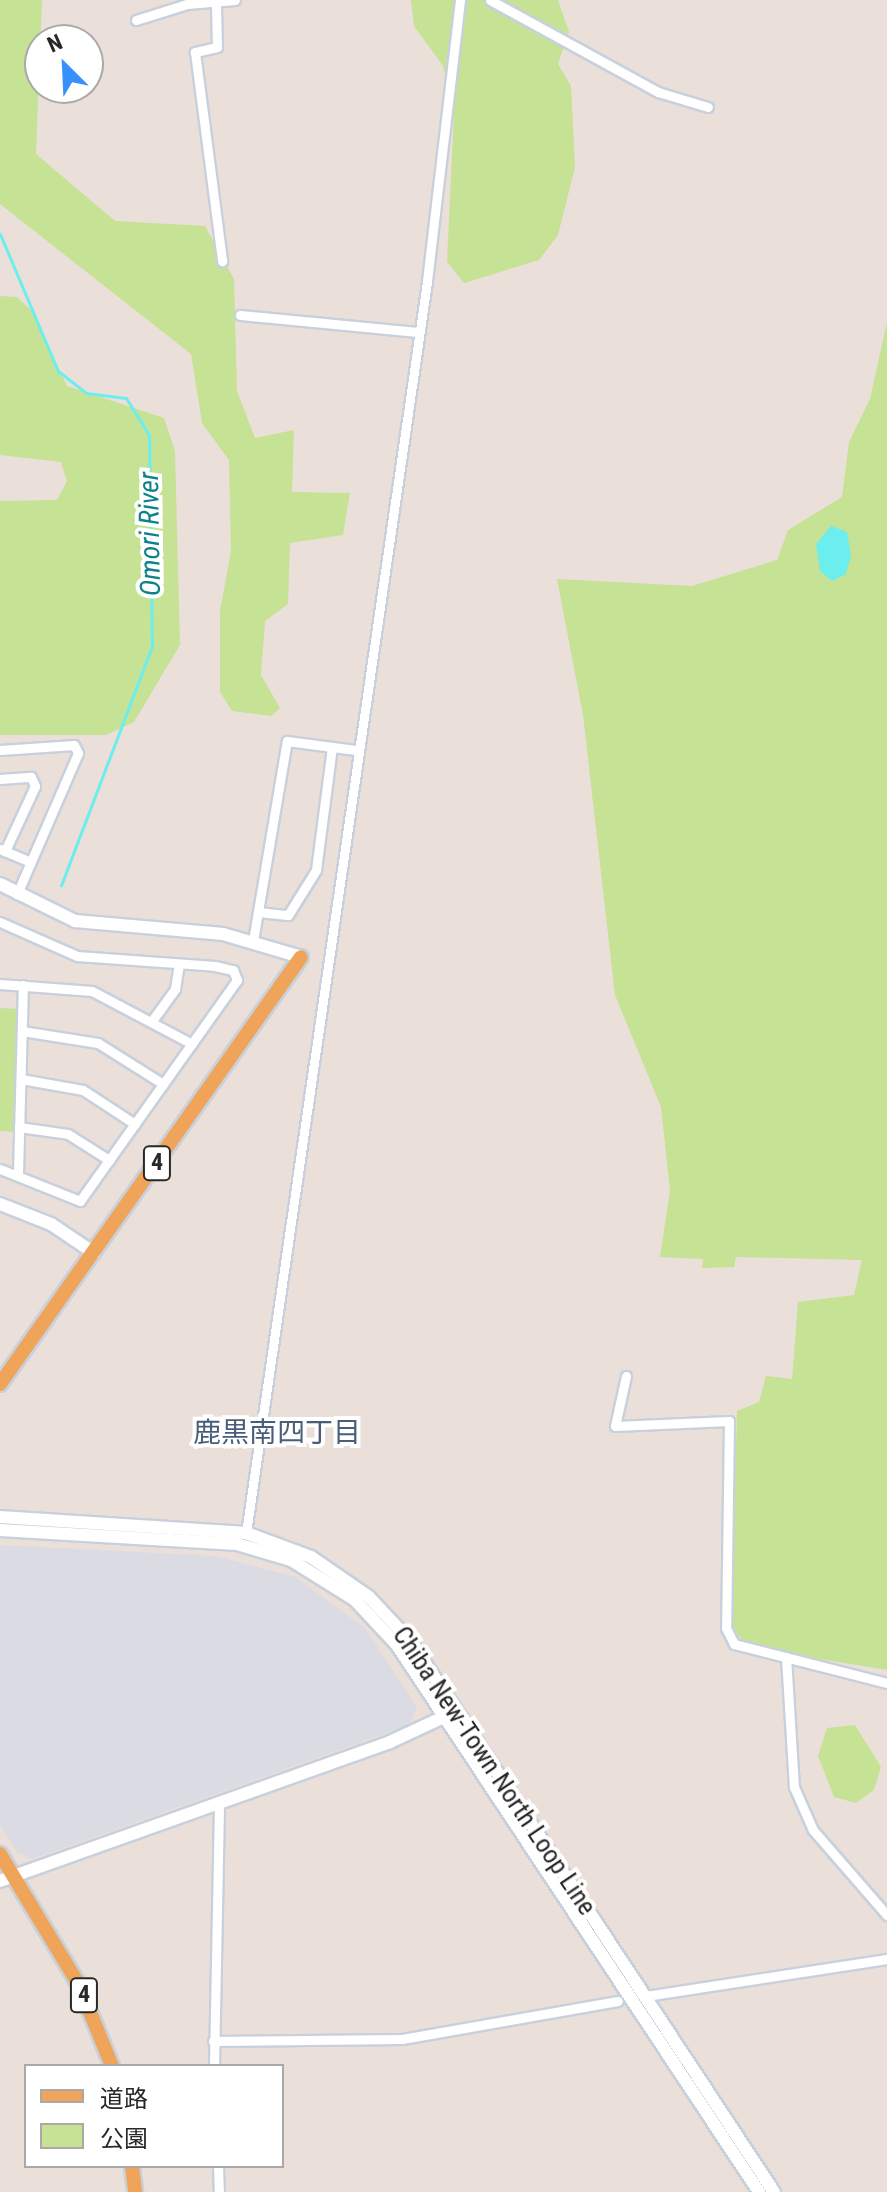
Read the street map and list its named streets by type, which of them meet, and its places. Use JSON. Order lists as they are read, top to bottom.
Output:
{
  "streets": {
    "main road": ["4", "Chiba New-Town North Loop Line"]
  },
  "districts": ["鹿黒南四丁目"],
  "water": ["Omori River"],
  "legend": ["道路", "公園"],
  "north": "top left"
}
